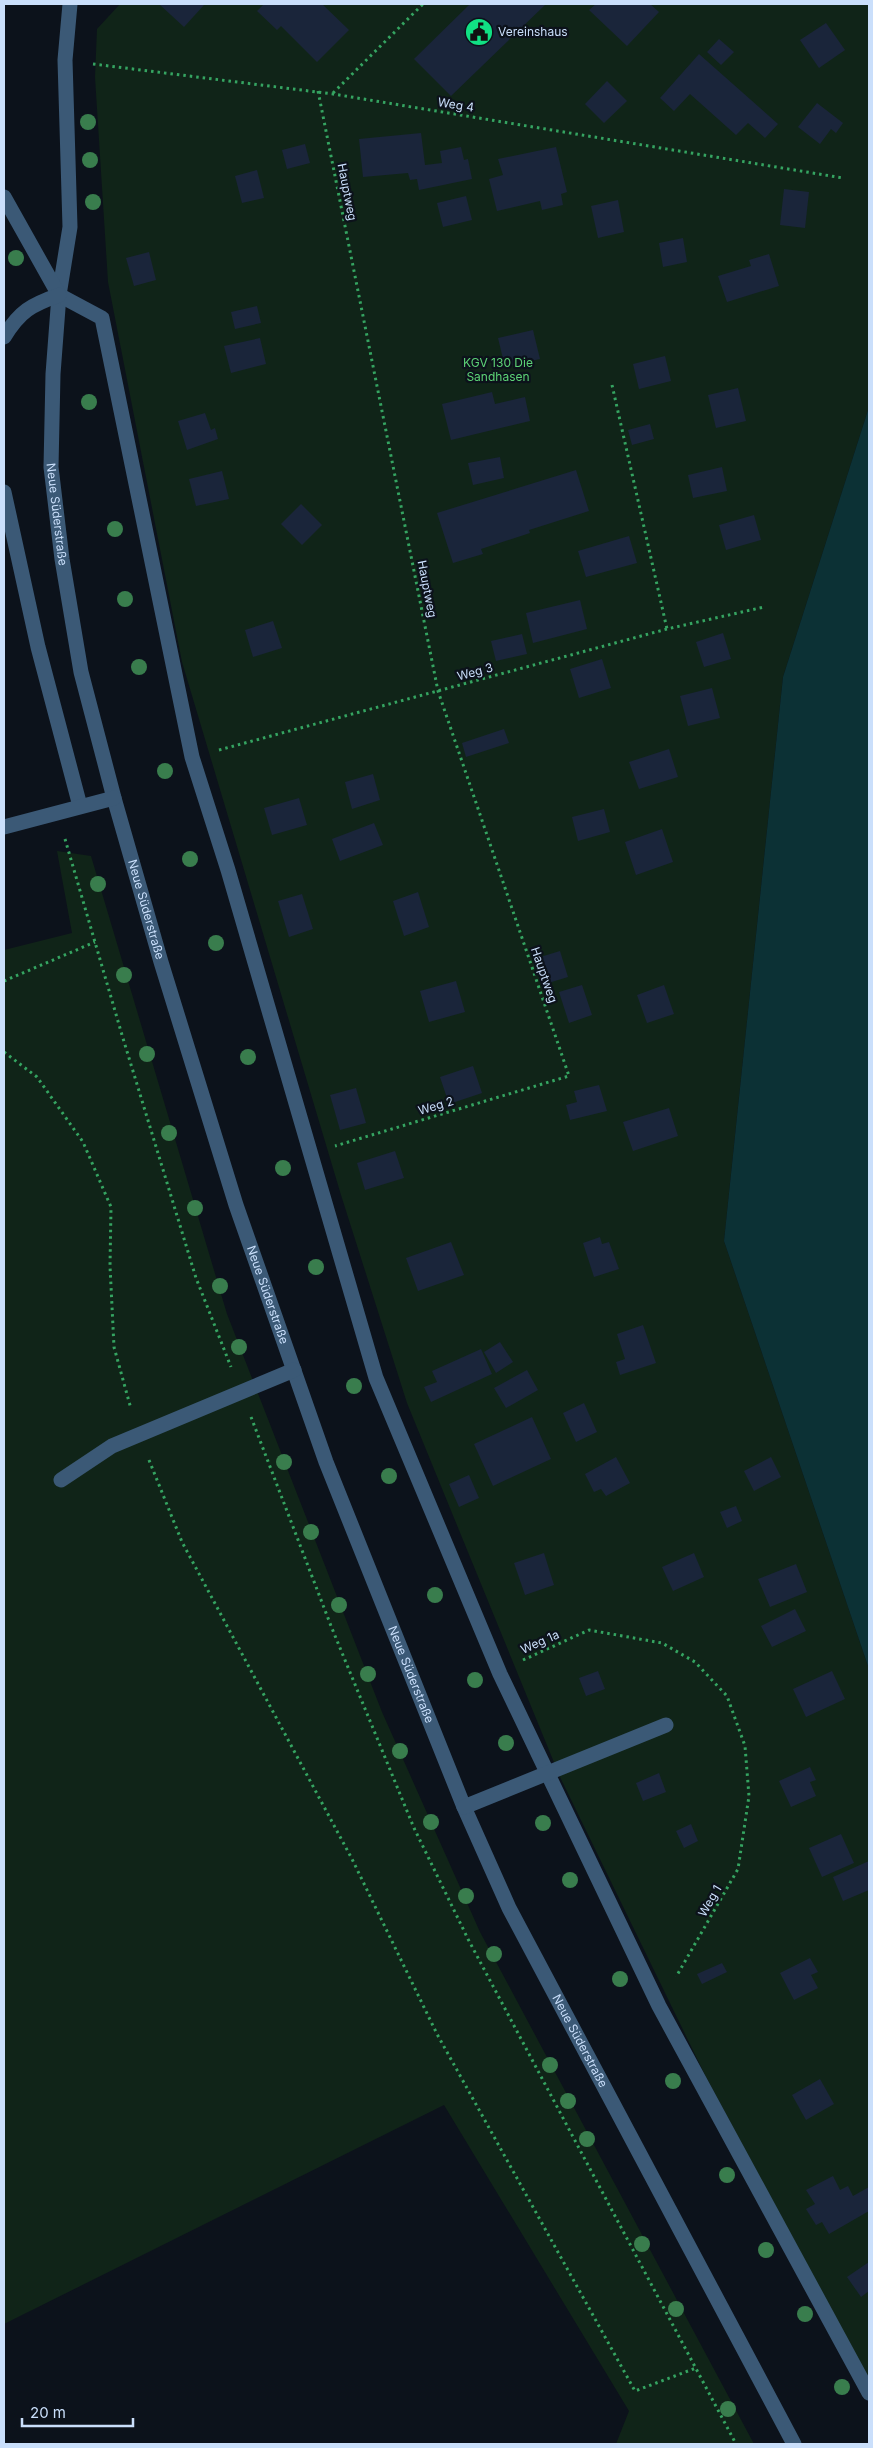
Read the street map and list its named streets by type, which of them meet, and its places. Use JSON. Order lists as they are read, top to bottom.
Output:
{
  "streets": {
    "street": ["Neue Süderstraße"],
    "path": [
      "Weg 4",
      "Hauptweg",
      "Weg 3",
      "Weg 2",
      "Weg 1a",
      "Weg 1"
    ]
  },
  "crossings": [
    ["Weg 4", "Hauptweg"],
    ["Weg 4", "Neue Süderstraße"],
    ["Hauptweg", "Weg 3"],
    ["Hauptweg", "Weg 2"],
    ["Weg 1a", "Weg 1"]
  ],
  "parks": ["KGV 130 Die Sandhasen"],
  "places": {
    "public building": ["Vereinshaus"]
  },
  "scale_bar": "20 m"
}
